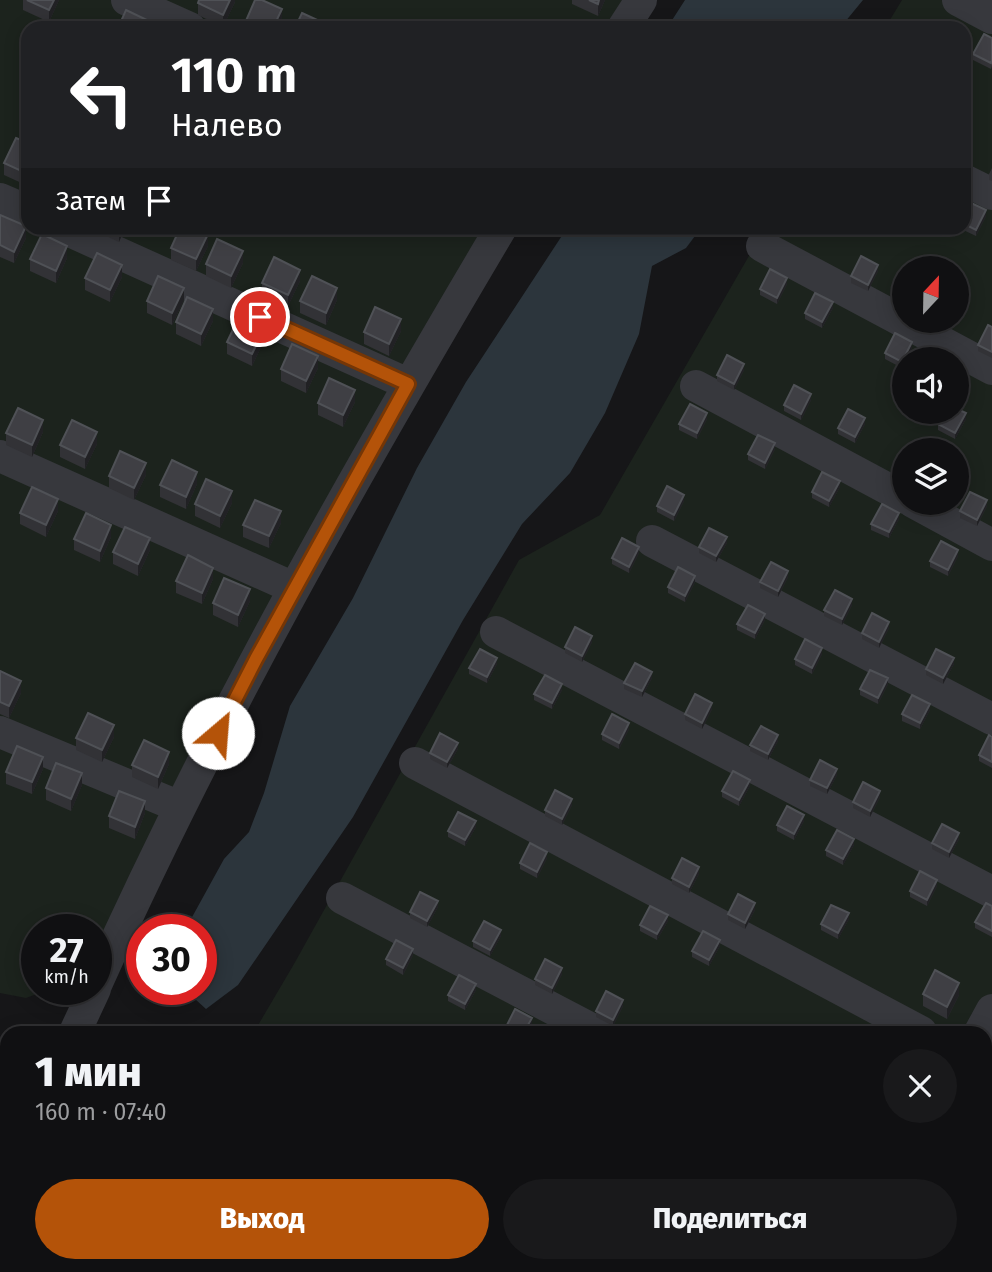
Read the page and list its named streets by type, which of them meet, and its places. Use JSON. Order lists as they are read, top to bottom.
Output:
{
  "north": "top",
  "page": {
    "turn": ["110 m", "Налево"],
    "then": "Затем",
    "speed": "27 km/h",
    "limit": "30",
    "heading": ["1 мин", "160 m · 07:40"],
    "buttons": ["Выход", "Поделиться"]
  }
}
